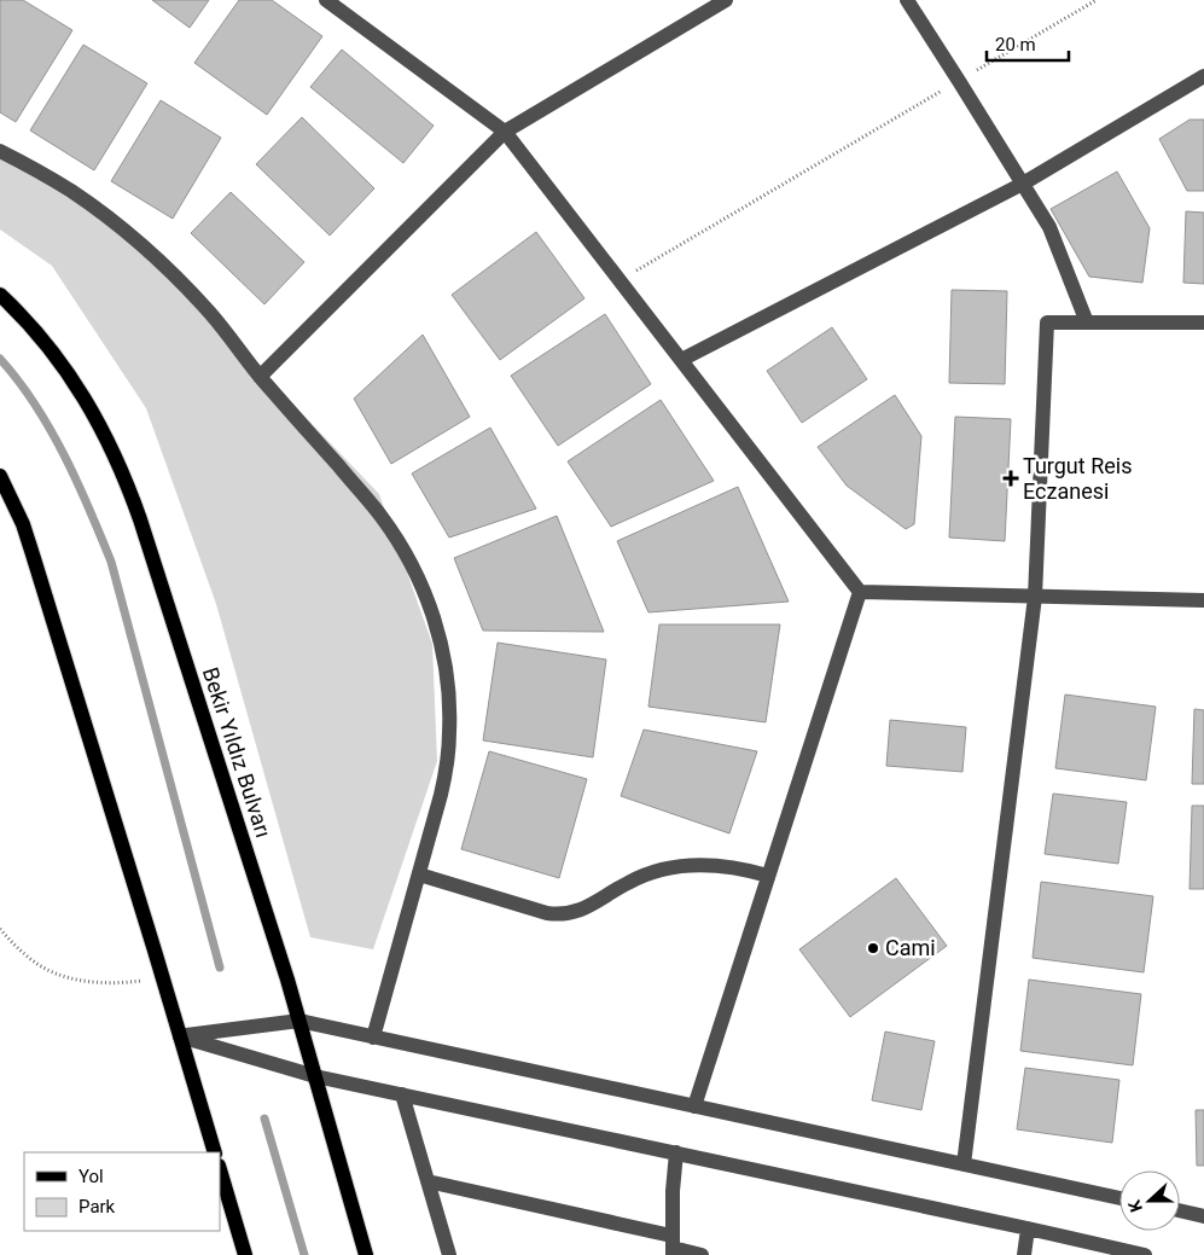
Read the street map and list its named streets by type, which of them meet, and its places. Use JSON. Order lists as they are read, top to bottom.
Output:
{
  "streets": {
    "main road": ["Bekir Yıldız Bulvarı"]
  },
  "places": {
    "health": ["Turgut Reis Eczanesi"],
    "other": ["Cami"]
  },
  "legend": ["Yol", "Park"],
  "scale_bar": "20 m",
  "north": "left"
}
